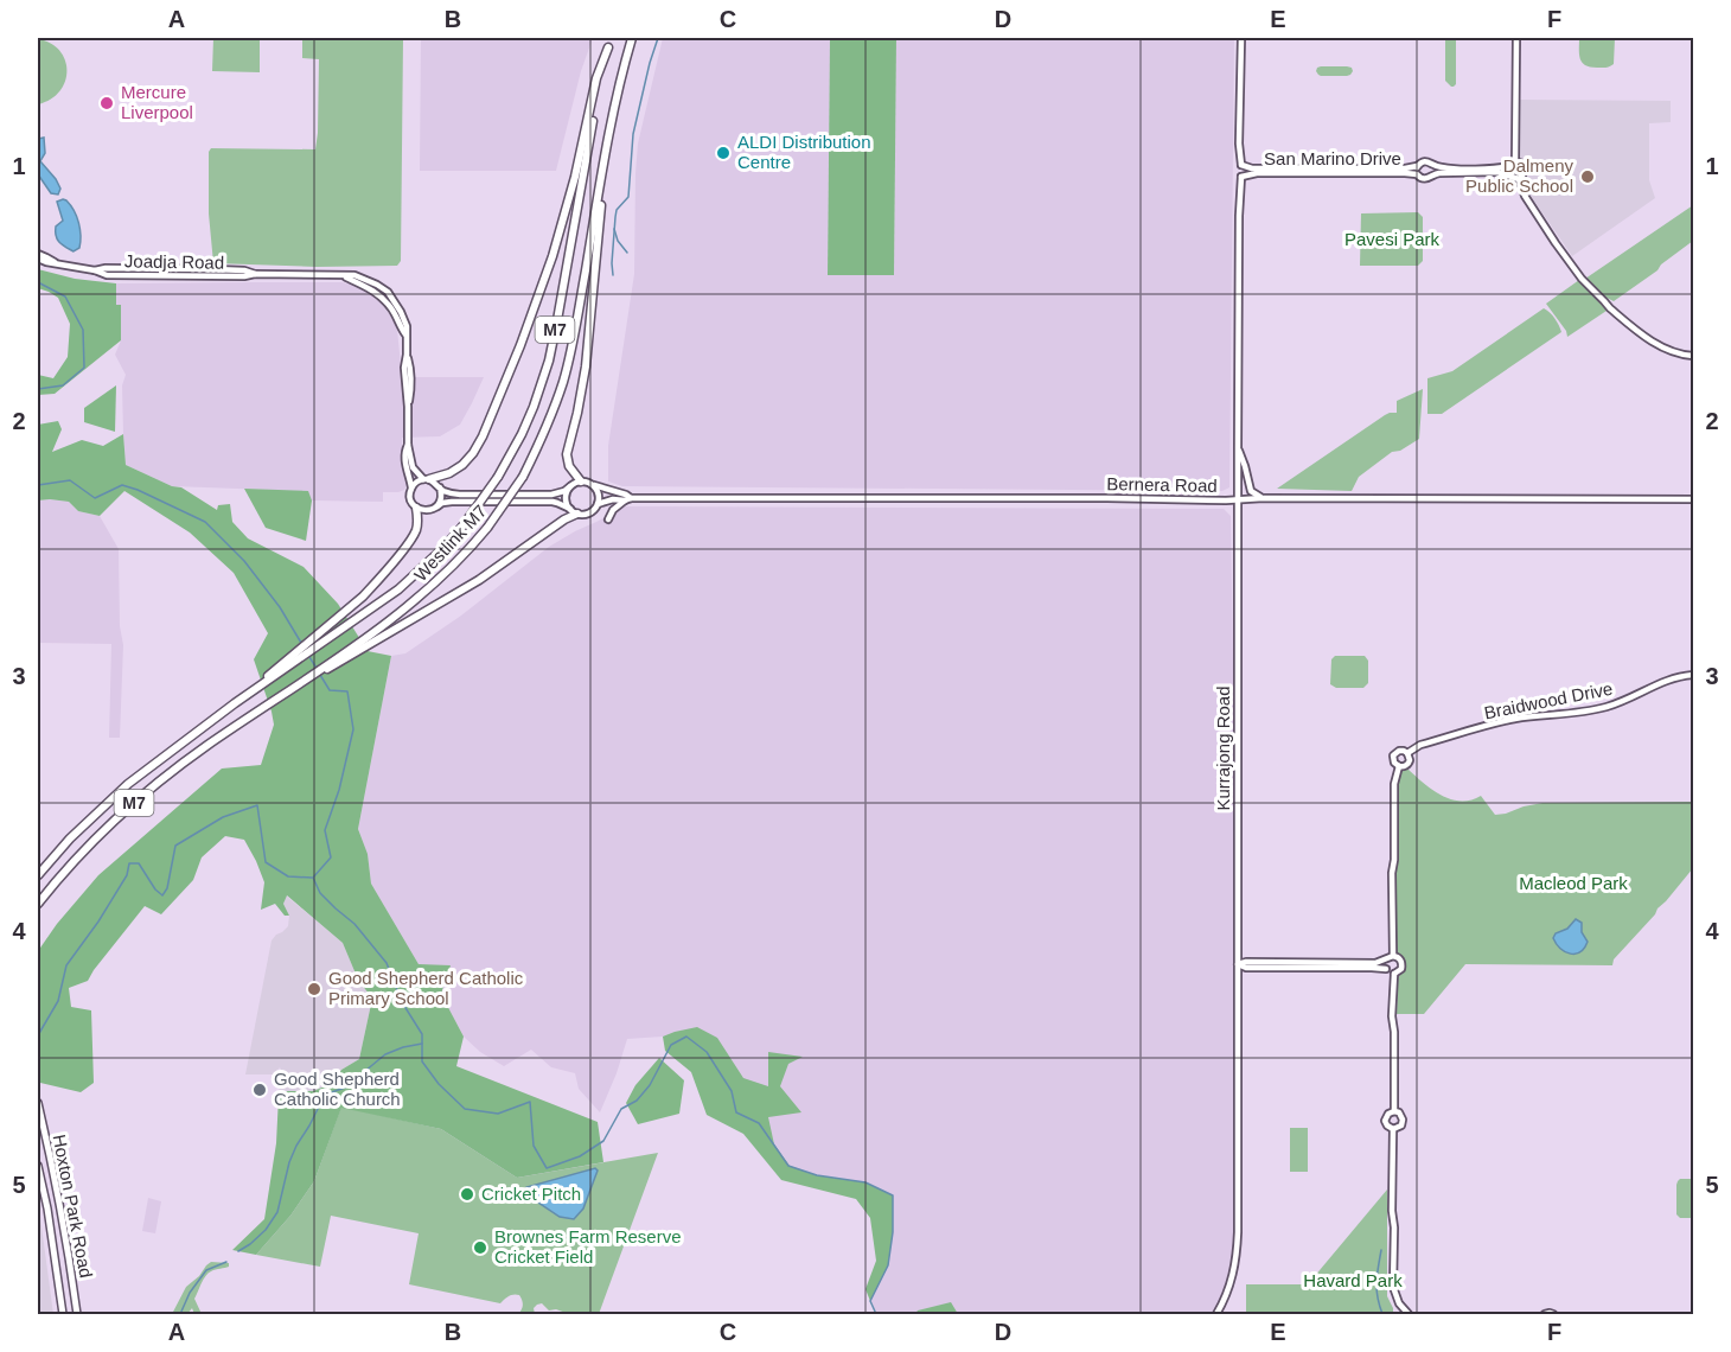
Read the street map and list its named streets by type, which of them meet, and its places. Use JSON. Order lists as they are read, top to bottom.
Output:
{
  "streets": {
    "highway": ["M7", "Westlink M7"],
    "main road": [
      "San Marino Drive",
      "Joadja Road",
      "Bernera Road",
      "Braidwood Drive",
      "Kurrajong Road",
      "Hoxton Park Road"
    ]
  },
  "crossings": [
    ["San Marino Drive", "Kurrajong Road"],
    ["Bernera Road", "Kurrajong Road"]
  ],
  "parks": ["Pavesi Park", "Macleod Park", "Havard Park"],
  "places": [
    "Mercure Liverpool",
    "ALDI Distribution Centre",
    "Dalmeny Public School",
    "Good Shepherd Catholic Primary School",
    "Good Shepherd Catholic Church",
    "Cricket Pitch",
    "Brownes Farm Reserve Cricket Field"
  ],
  "grid": {
    "columns": [
      "A",
      "B",
      "C",
      "D",
      "E",
      "F"
    ],
    "rows": [
      "1",
      "2",
      "3",
      "4",
      "5"
    ]
  }
}
